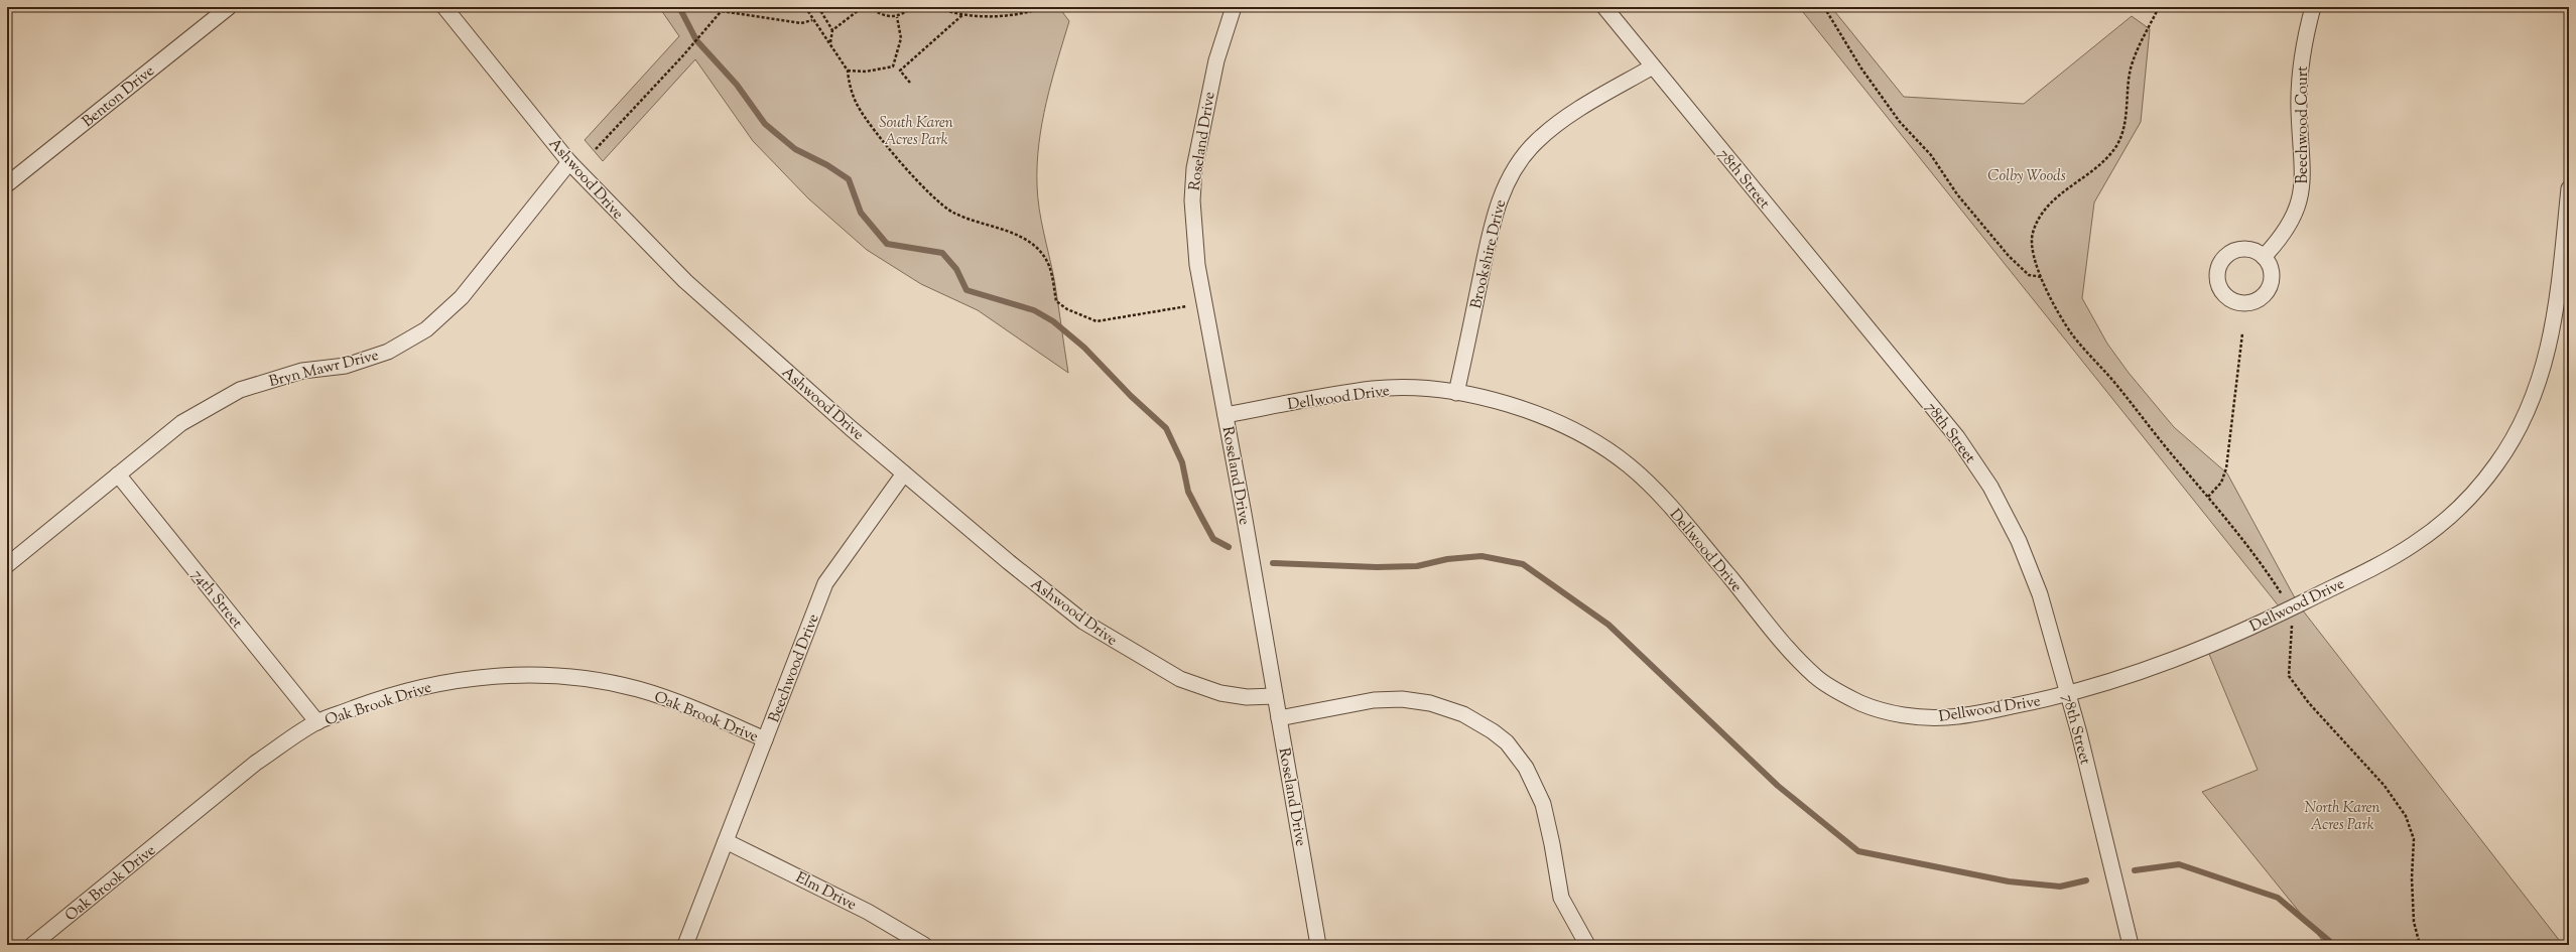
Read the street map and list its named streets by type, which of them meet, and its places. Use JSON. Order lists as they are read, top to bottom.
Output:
{
  "streets": {
    "street": [
      "Benton Drive",
      "Beechwood Court",
      "Roseland Drive",
      "Ashwood Drive",
      "78th Street",
      "Brookshire Drive",
      "Bryn Mawr Drive",
      "Dellwood Drive",
      "74th Street",
      "Beechwood Drive",
      "Oak Brook Drive",
      "Elm Drive"
    ]
  },
  "crossings": [
    ["Roseland Drive", "Ashwood Drive"],
    ["Roseland Drive", "Dellwood Drive"],
    ["Ashwood Drive", "Bryn Mawr Drive"],
    ["Ashwood Drive", "Beechwood Drive"],
    ["78th Street", "Brookshire Drive"],
    ["78th Street", "Dellwood Drive"],
    ["Brookshire Drive", "Dellwood Drive"],
    ["Bryn Mawr Drive", "74th Street"],
    ["74th Street", "Oak Brook Drive"],
    ["Beechwood Drive", "Oak Brook Drive"],
    ["Beechwood Drive", "Elm Drive"]
  ],
  "parks": ["South Karen Acres Park", "Colby Woods", "North Karen Acres Park"]
}
